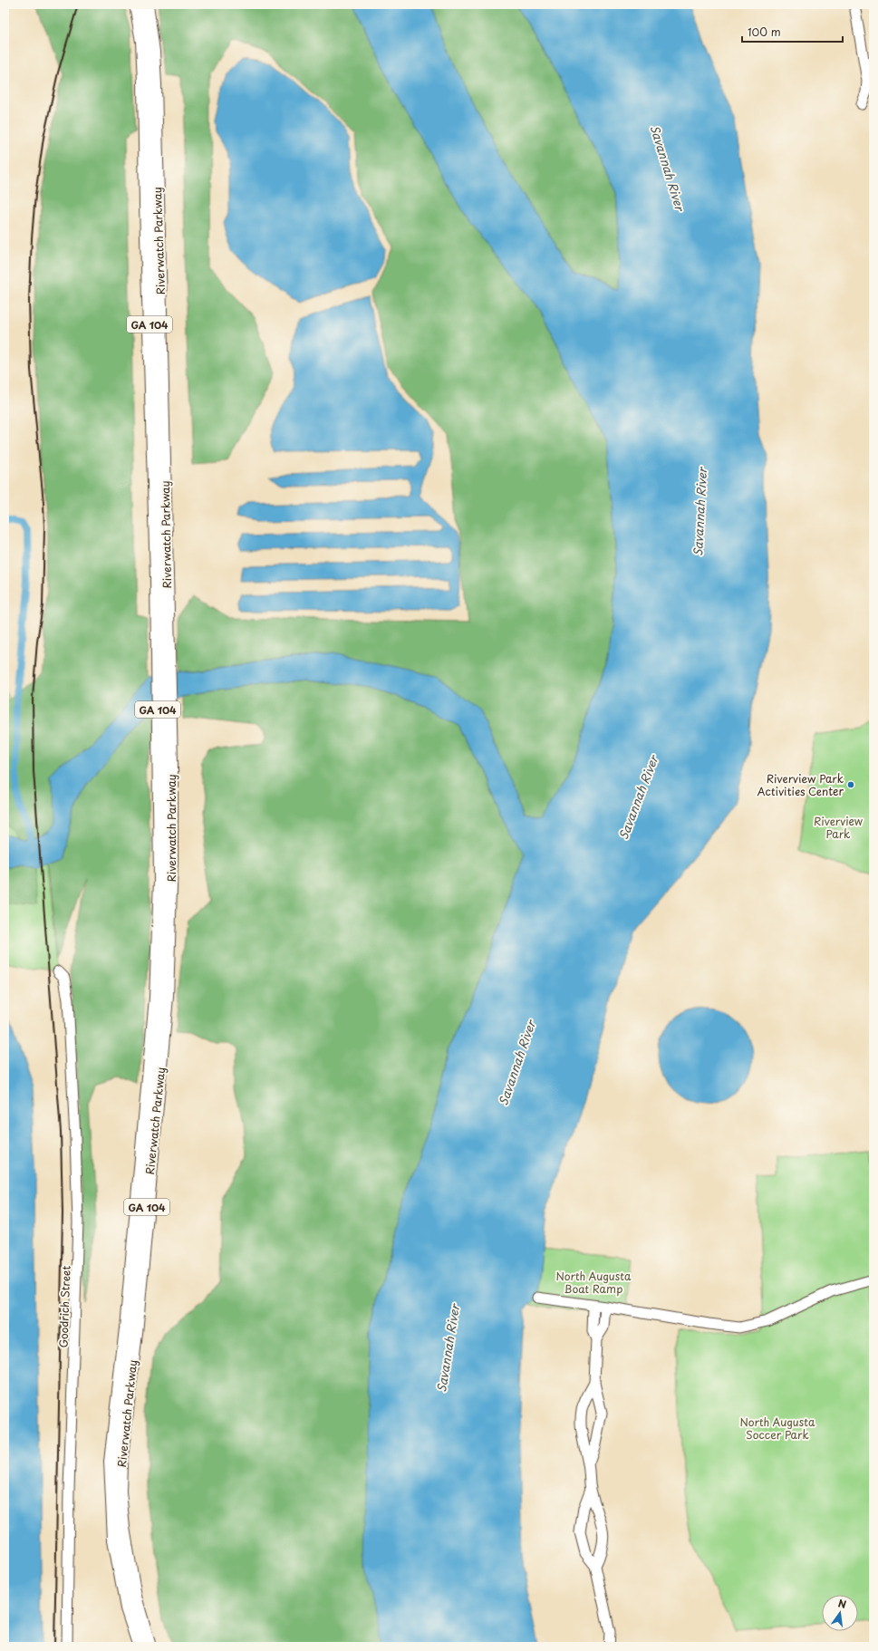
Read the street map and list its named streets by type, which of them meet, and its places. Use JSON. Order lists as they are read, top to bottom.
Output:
{
  "streets": {
    "main road": ["Riverwatch Parkway", "GA 104"],
    "street": ["Goodrich Street"]
  },
  "water": ["Savannah River"],
  "parks": ["Riverview Park", "North Augusta Boat Ramp", "North Augusta Soccer Park"],
  "places": ["Riverview Park Activities Center"],
  "scale_bar": "100 m",
  "north": "top"
}
